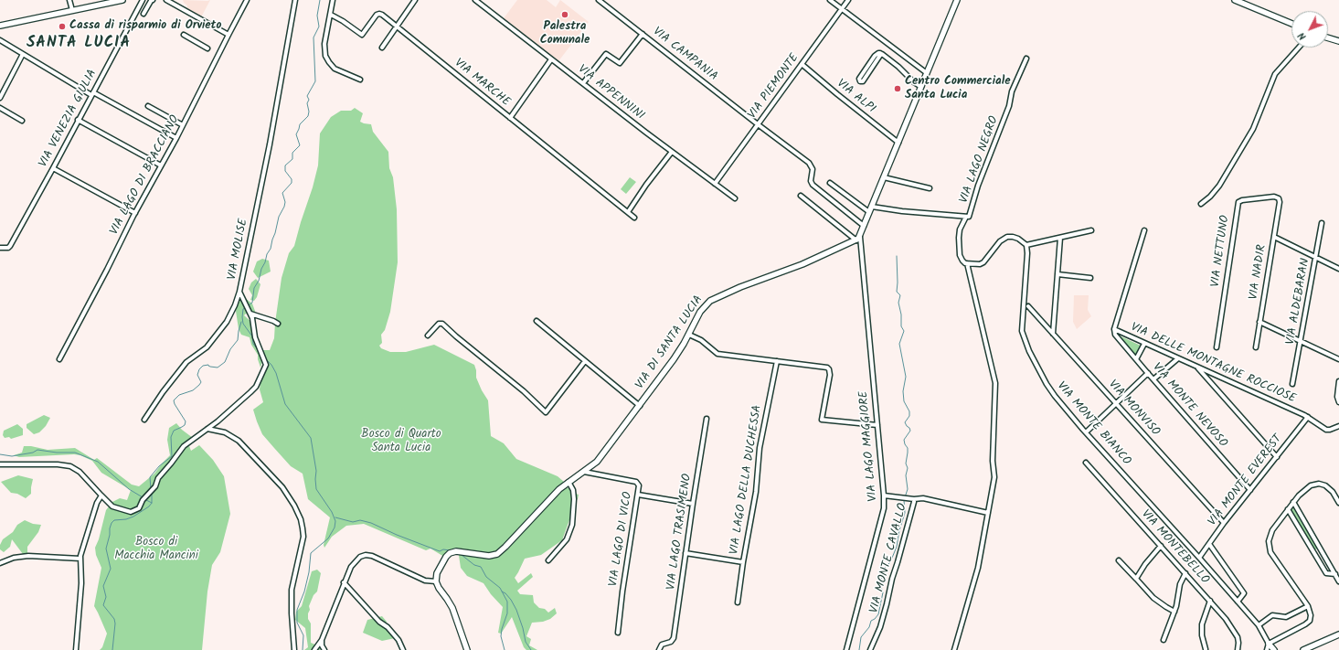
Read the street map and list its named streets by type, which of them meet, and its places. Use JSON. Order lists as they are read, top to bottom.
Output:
{
  "streets": {
    "street": [
      "VIA CAMPANIA",
      "VIA MARCHE",
      "VIA PIEMONTE",
      "VIA APPENNINI",
      "VIA ALPI",
      "VIA VENEZIA GIULIA",
      "VIA LAGO NEGRO",
      "VIA LAGO DI BRACCIANO",
      "VIA MOLISE",
      "VIA NETTUNO",
      "VIA NADIR",
      "VIA ALDEBARAN",
      "VIA DI SANTA LUCIA",
      "VIA DELLE MONTAGNE ROCCIOSE",
      "VIA MONTE NEVOSO",
      "VIA MONVISO",
      "VIA MONTE BIANCO",
      "VIA LAGO MAGGIORE",
      "VIA LAGO DELLA DUCHESSA",
      "VIA MONTE EVEREST",
      "VIA LAGO TRASIMENO",
      "VIA LAGO DI VICO",
      "VIA MONTEBELLO",
      "VIA MONTE CAVALLO"
    ]
  },
  "crossings": [
    ["VIA CAMPANIA", "VIA PIEMONTE"],
    ["VIA PIEMONTE", "VIA APPENNINI"],
    ["VIA PIEMONTE", "VIA ALPI"],
    ["VIA NETTUNO", "VIA NADIR"],
    ["VIA DI SANTA LUCIA", "VIA LAGO MAGGIORE"],
    ["VIA DI SANTA LUCIA", "VIA LAGO DI VICO"],
    ["VIA DELLE MONTAGNE ROCCIOSE", "VIA MONTE NEVOSO"],
    ["VIA DELLE MONTAGNE ROCCIOSE", "VIA MONTE EVEREST"],
    ["VIA MONTE NEVOSO", "VIA MONTE EVEREST"],
    ["VIA MONVISO", "VIA MONTE EVEREST"],
    ["VIA MONTE BIANCO", "VIA MONTE EVEREST"],
    ["VIA LAGO MAGGIORE", "VIA MONTE CAVALLO"]
  ],
  "districts": ["SANTA LUCIA"],
  "parks": ["Bosco di Quarto Santa Lucia", "Bosco di Macchia Mancini"],
  "places": ["Palestra Comunale", "Cassa di risparmio di Orvieto", "Centro Commerciale Santa Lucia"],
  "north": "bottom left"
}
